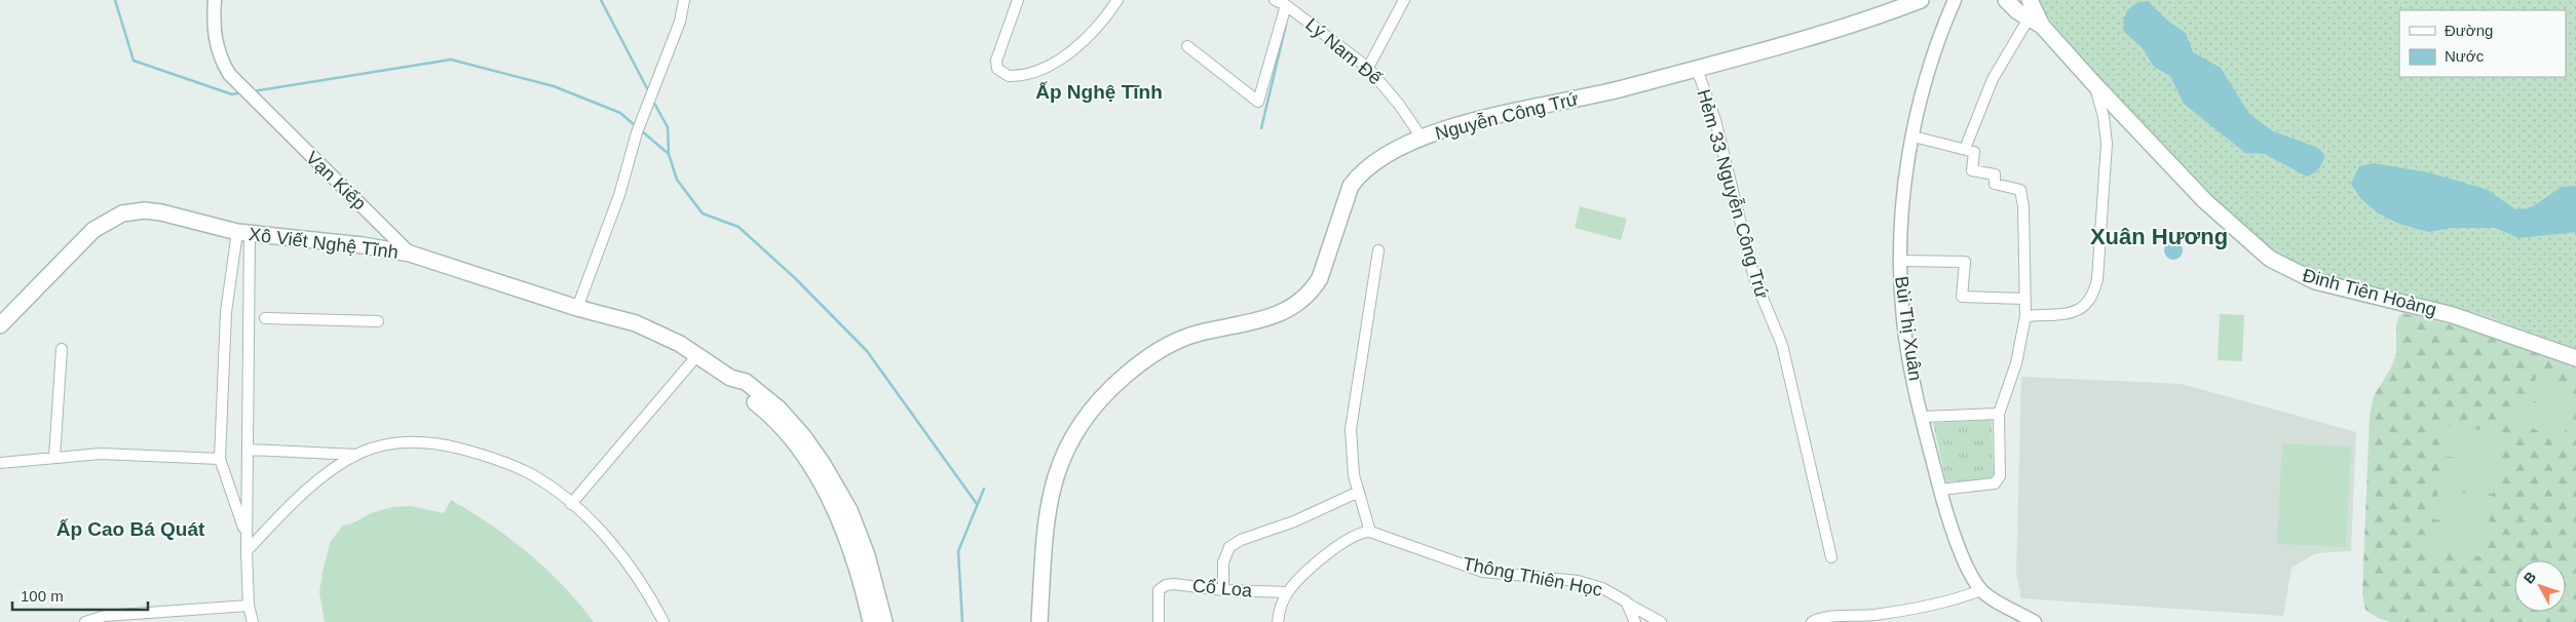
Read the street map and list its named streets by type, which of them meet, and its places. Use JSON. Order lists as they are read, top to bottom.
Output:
{
  "streets": {
    "main road": ["Nguyễn Công Trứ", "Xô Viết Nghệ Tĩnh", "Đinh Tiên Hoàng"],
    "street": [
      "Lý Nam Đế",
      "Vạn Kiếp",
      "Hẻm 33 Nguyễn Công Trứ",
      "Bùi Thị Xuân",
      "Thông Thiên Học",
      "Cổ Loa"
    ]
  },
  "crossings": [
    ["Lý Nam Đế", "Nguyễn Công Trứ"],
    ["Nguyễn Công Trứ", "Hẻm 33 Nguyễn Công Trứ"],
    ["Vạn Kiếp", "Xô Viết Nghệ Tĩnh"]
  ],
  "districts": ["Ấp Nghệ Tĩnh", "Xuân Hương", "Ấp Cao Bá Quát"],
  "legend": ["Đường", "Nước"],
  "scale_bar": "100 m",
  "north": "top left"
}
